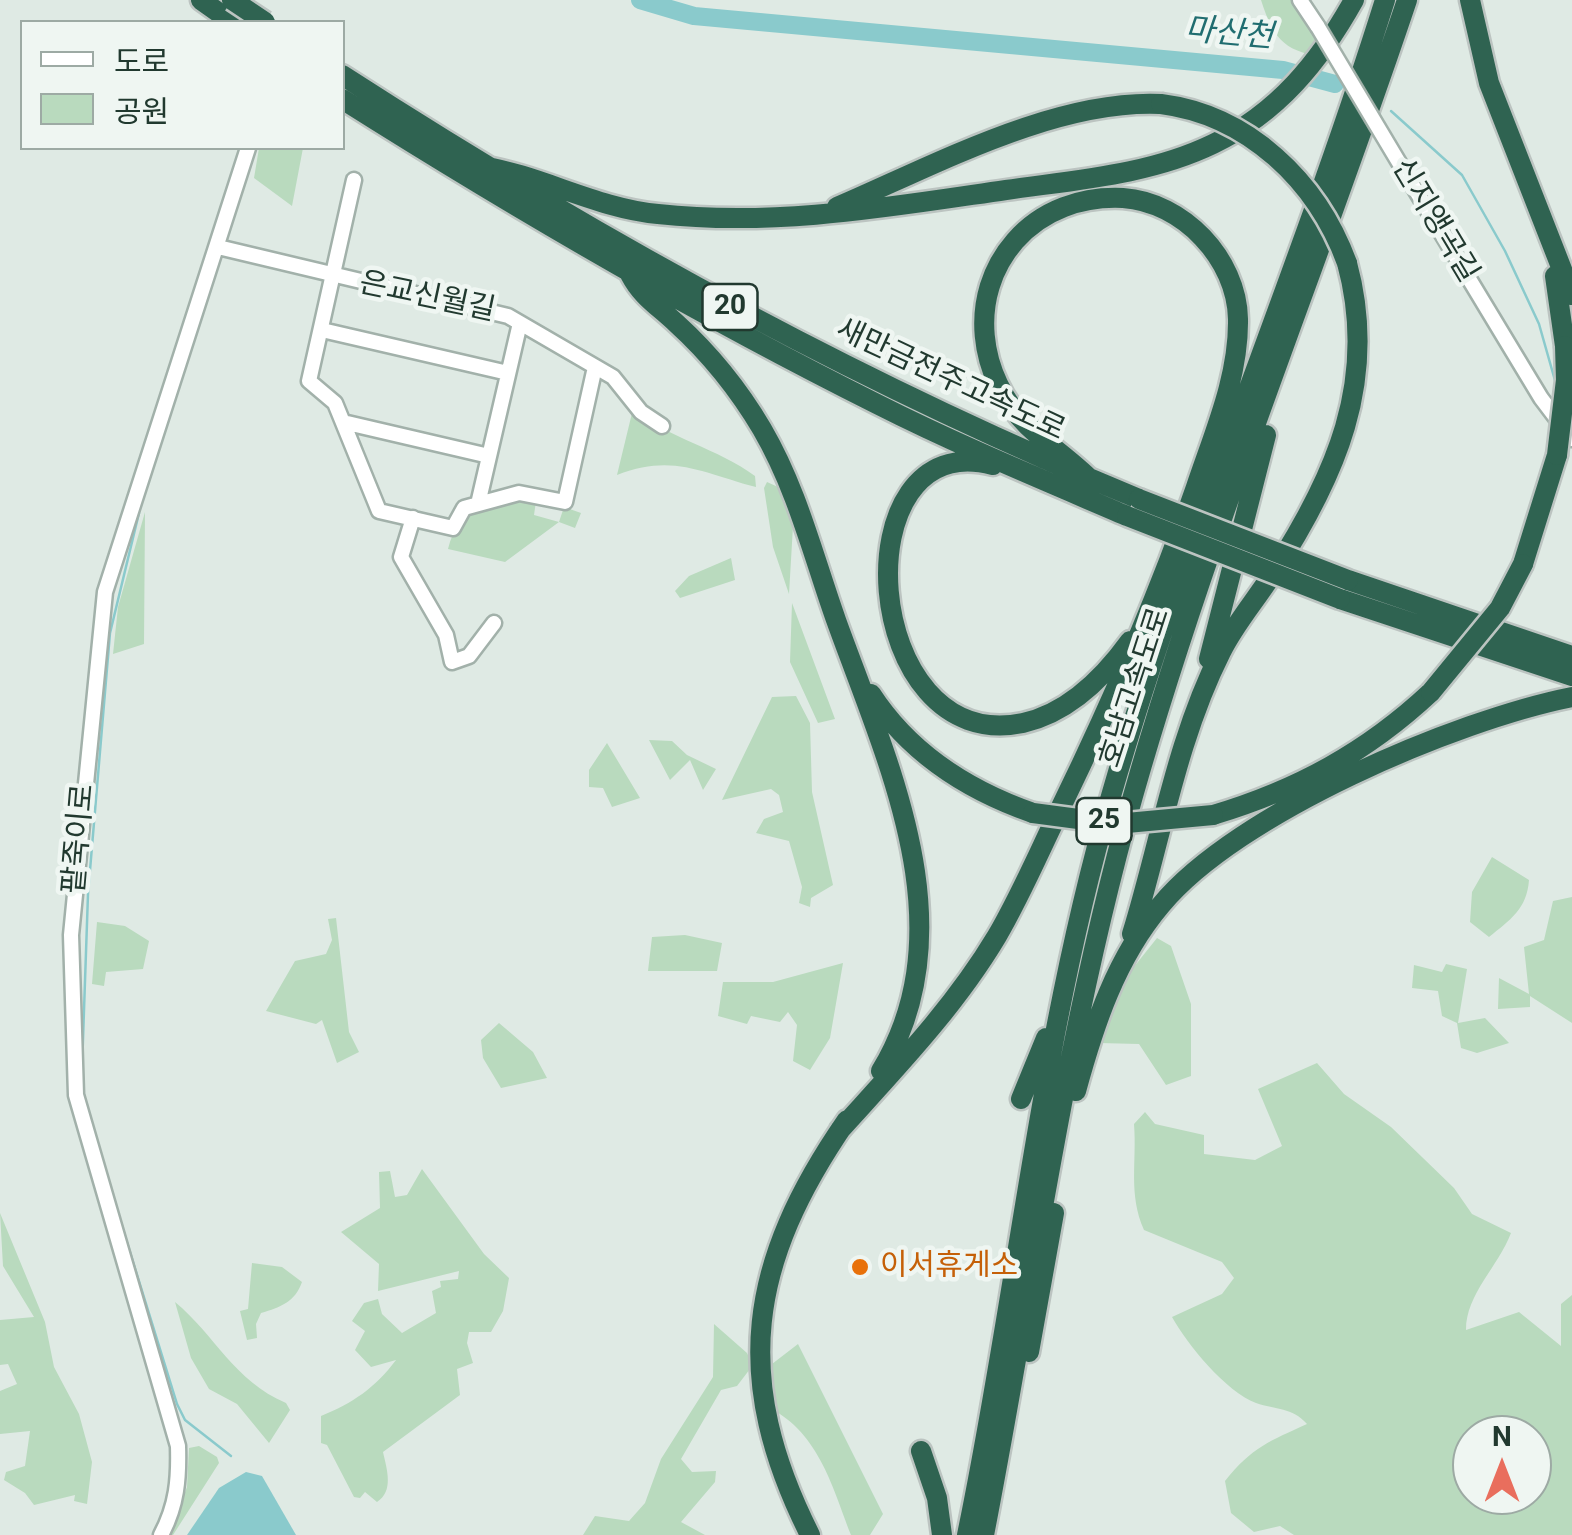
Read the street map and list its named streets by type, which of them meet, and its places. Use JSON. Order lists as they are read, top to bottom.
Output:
{
  "streets": {
    "highway": [
      "20",
      "새만금전주고속도로",
      "호남고속도로",
      "25"
    ],
    "street": ["신지앵곡길", "은교신월길", "팥죽이로"]
  },
  "crossings": [
    ["은교신월길", "팥죽이로"]
  ],
  "water": ["마산천"],
  "places": ["이서휴게소"],
  "legend": ["도로", "공원"],
  "north": "top"
}
